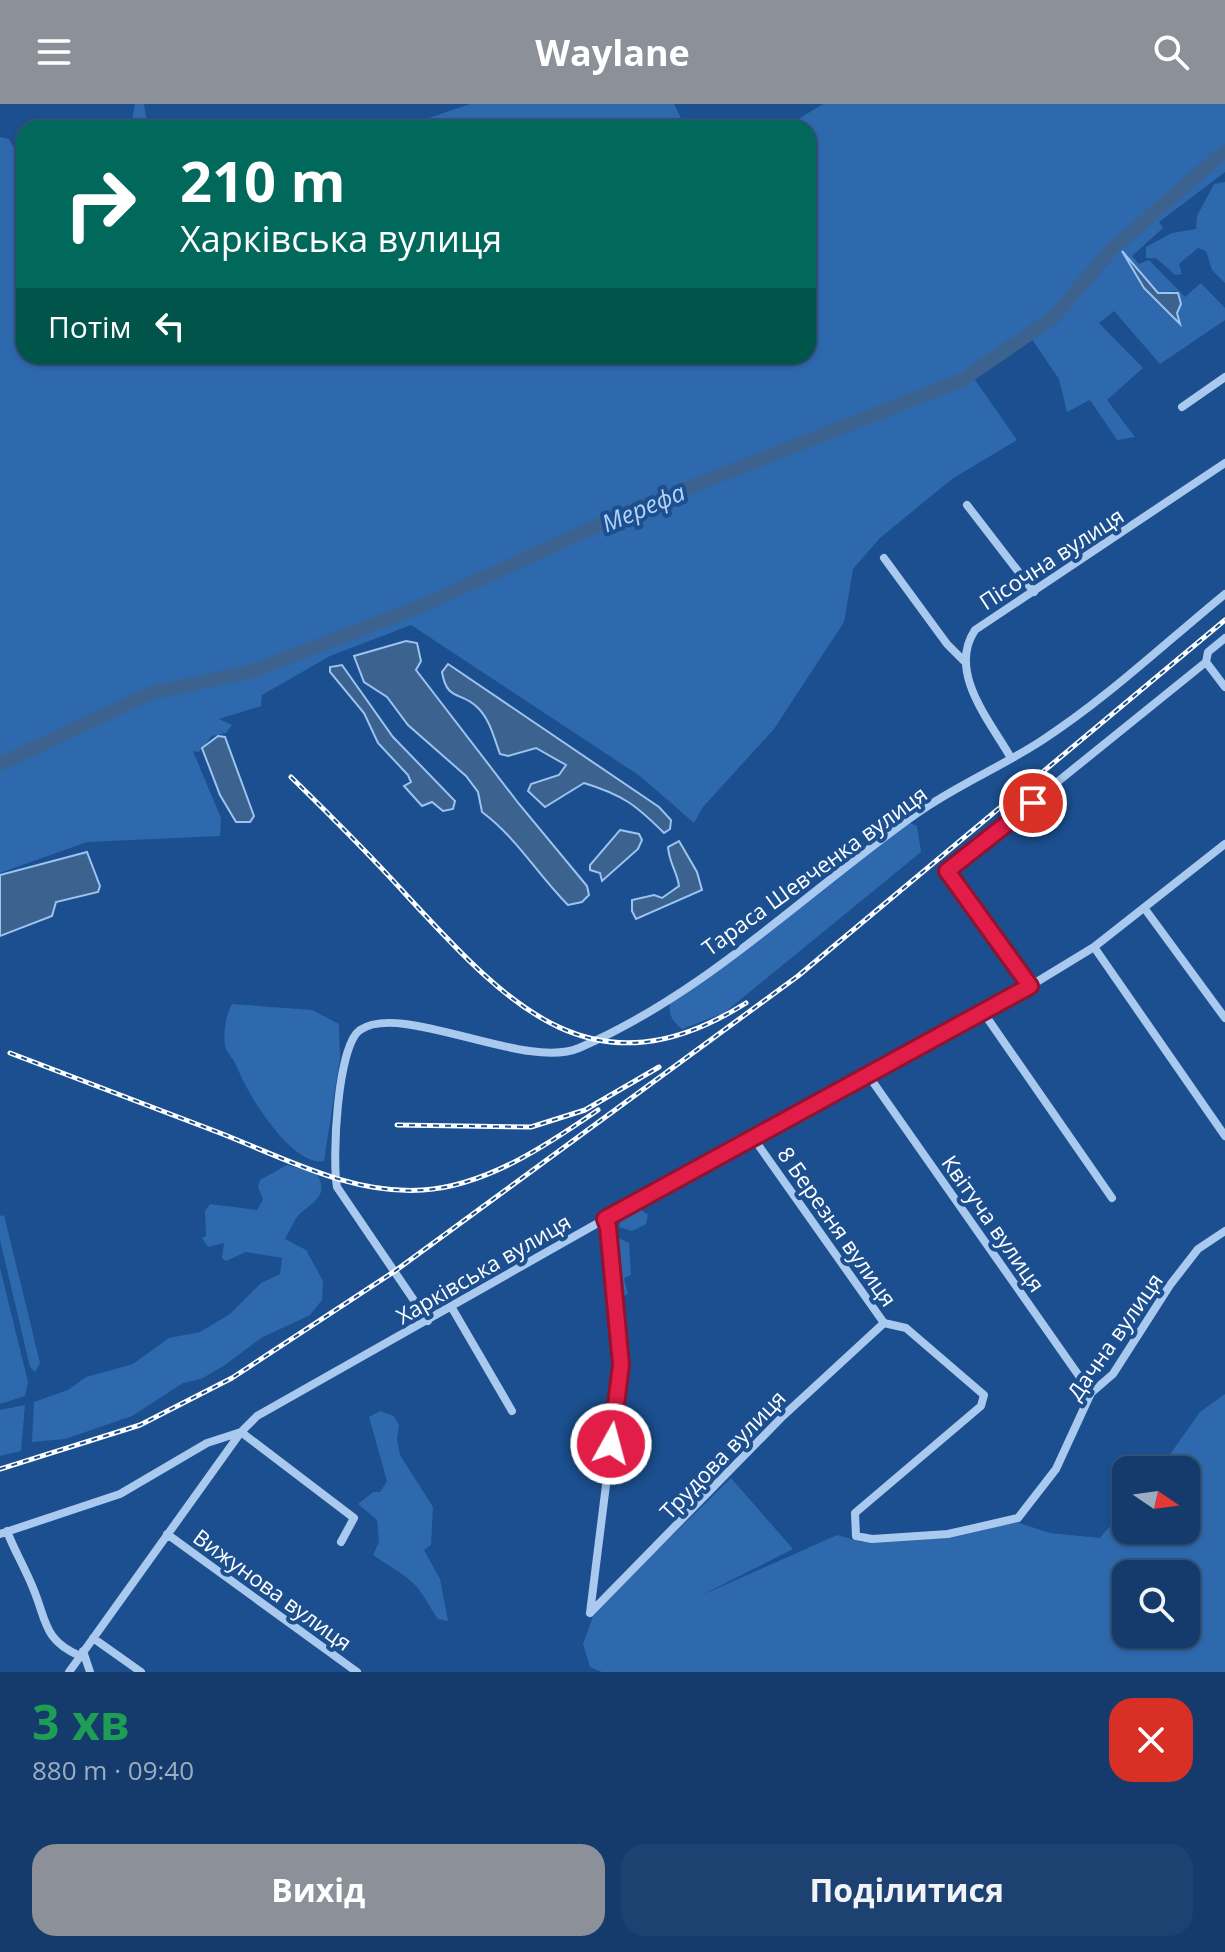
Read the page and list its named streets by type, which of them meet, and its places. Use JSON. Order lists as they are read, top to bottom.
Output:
{
  "streets": {
    "street": [
      "Пісочна вулиця",
      "Тараса Шевченка вулиця",
      "Квітуча вулиця",
      "8 Березня вулиця",
      "Харківська вулиця",
      "Дачна вулиця",
      "Трудова вулиця",
      "Вижунова вулиця"
    ]
  },
  "crossings": [
    ["Тараса Шевченка вулиця", "Харківська вулиця"],
    ["Квітуча вулиця", "Харківська вулиця"],
    ["Квітуча вулиця", "Дачна вулиця"],
    ["8 Березня вулиця", "Харківська вулиця"],
    ["8 Березня вулиця", "Дачна вулиця"],
    ["8 Березня вулиця", "Трудова вулиця"],
    ["Харківська вулиця", "Трудова вулиця"],
    ["Харківська вулиця", "Вижунова вулиця"]
  ],
  "water": ["Мерефа"],
  "north": "right",
  "page": {
    "header": "Waylane",
    "turn": ["210 m", "Харківська вулиця"],
    "then": "Потім",
    "heading": ["3 хв", "880 m · 09:40"],
    "buttons": ["Вихід", "Поділитися"]
  }
}
